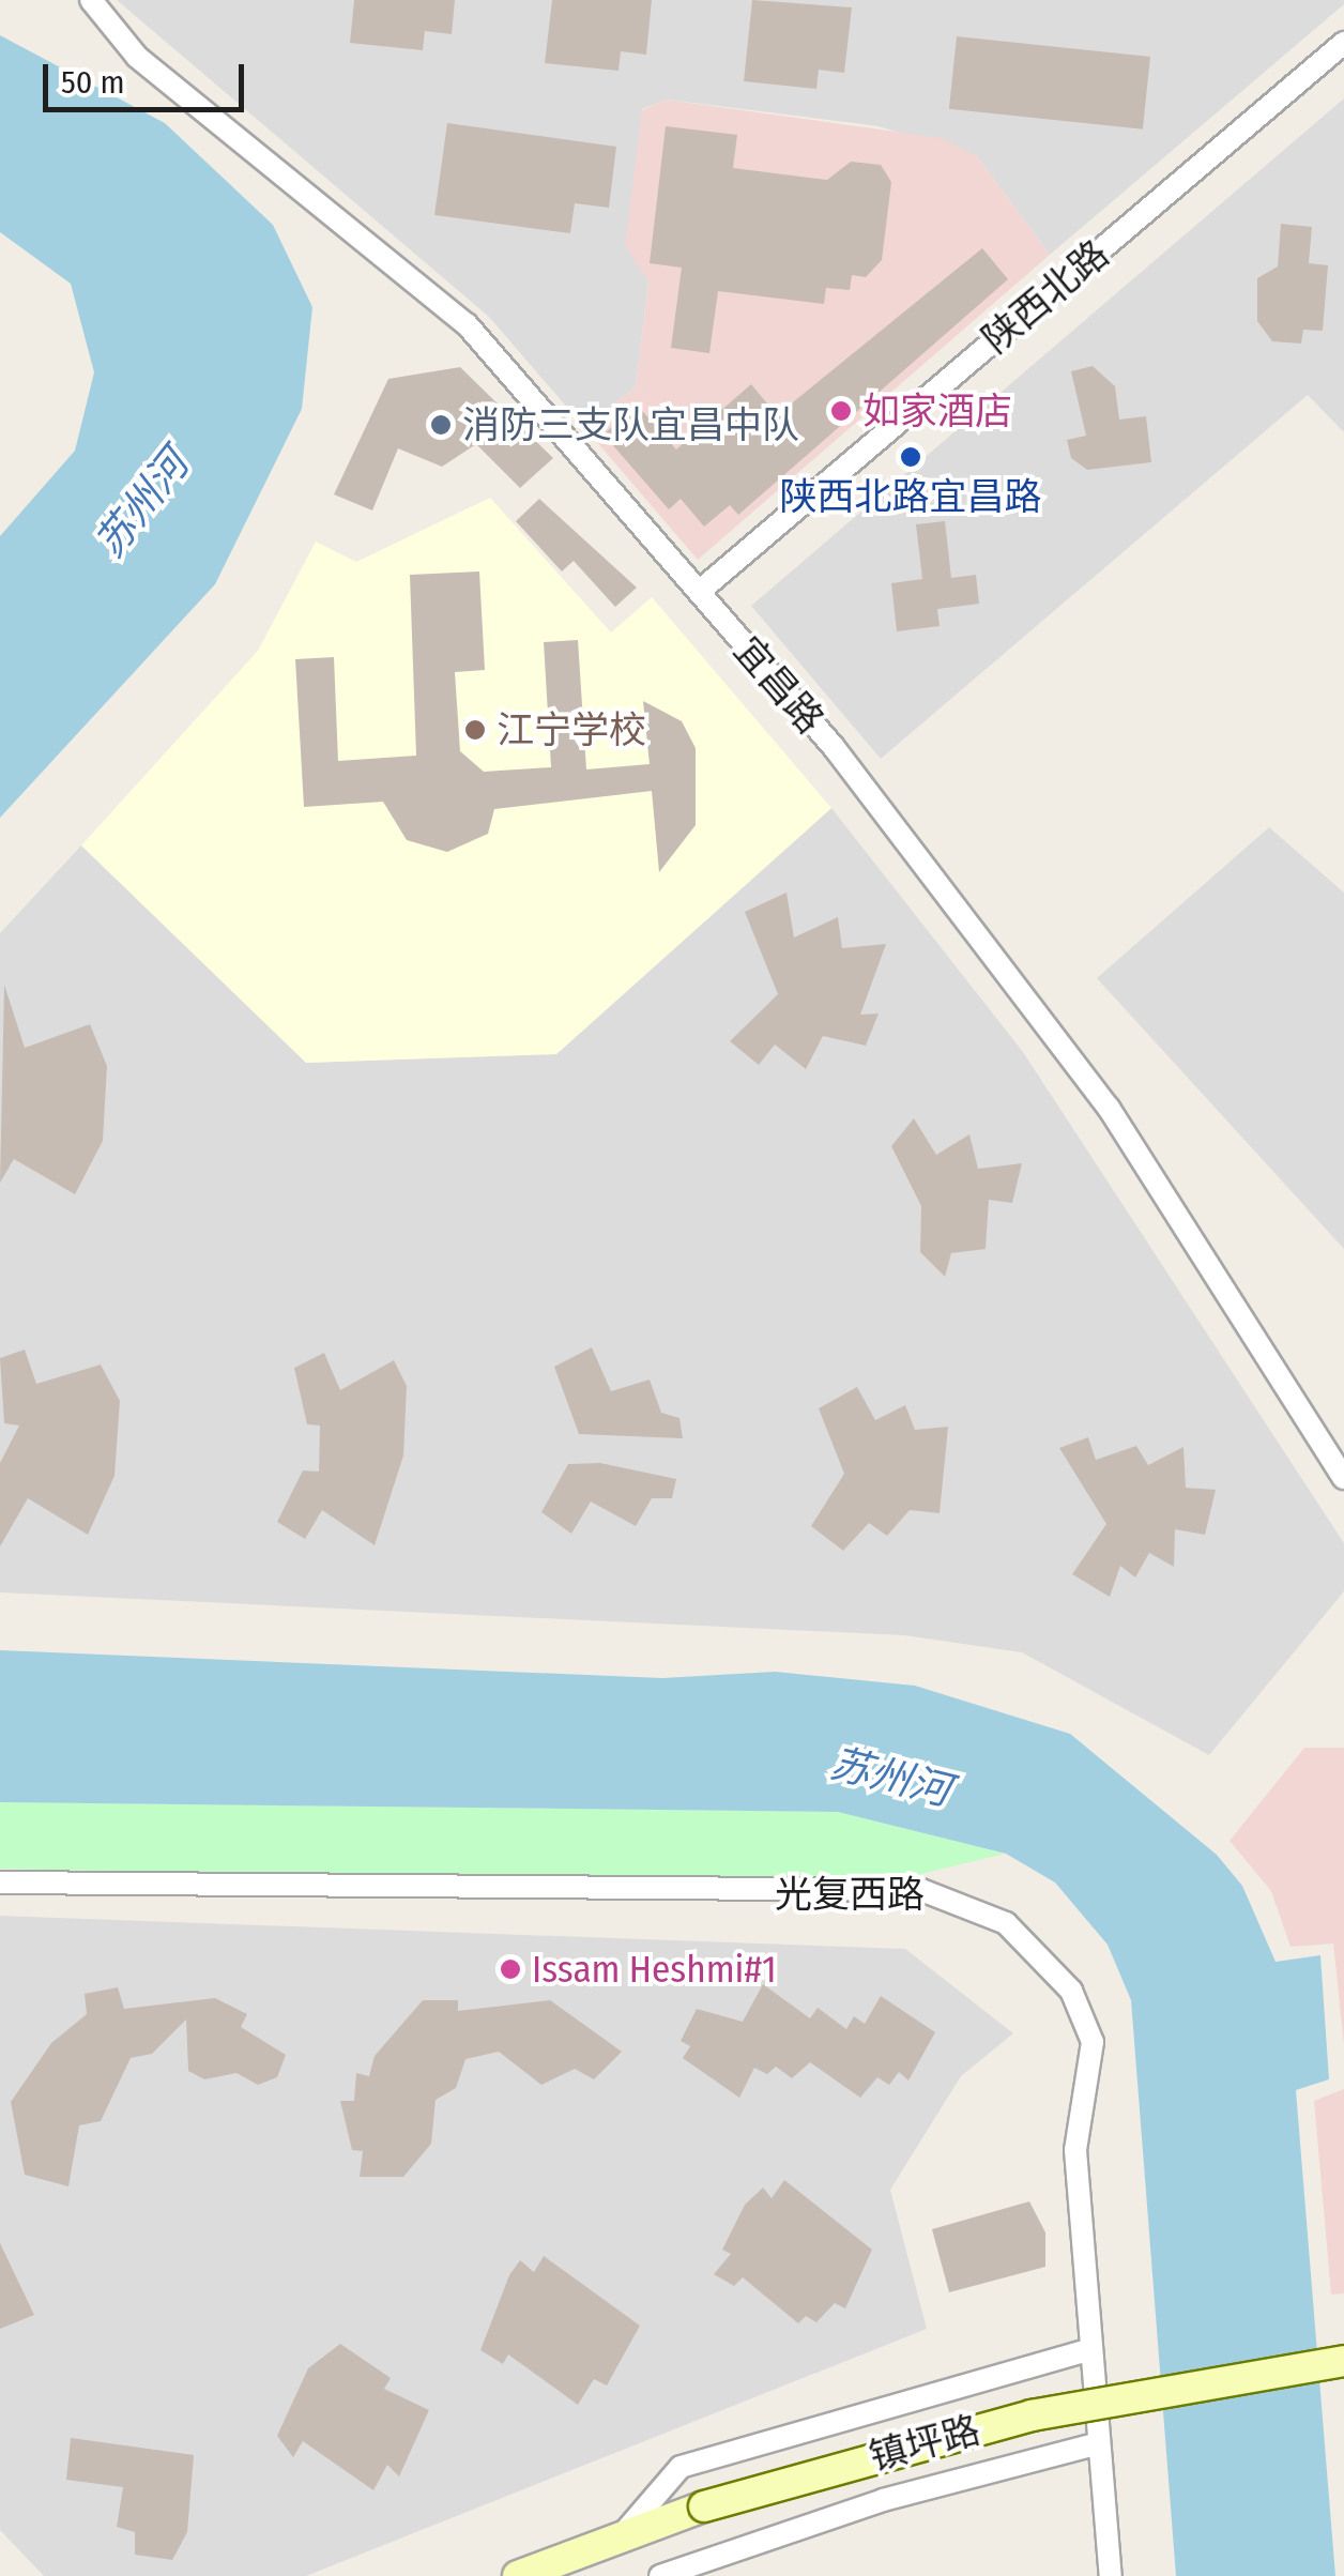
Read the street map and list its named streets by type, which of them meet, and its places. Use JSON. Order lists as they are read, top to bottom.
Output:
{
  "streets": {
    "main road": ["镇坪路"],
    "street": ["陕西北路", "宜昌路", "光复西路"]
  },
  "crossings": [
    ["陕西北路", "宜昌路"]
  ],
  "water": ["苏州河"],
  "places": [
    "如家酒店",
    "消防三支队宜昌中队",
    "陕西北路宜昌路",
    "江宁学校",
    "Issam Heshmi#1"
  ],
  "scale_bar": "50 m"
}
